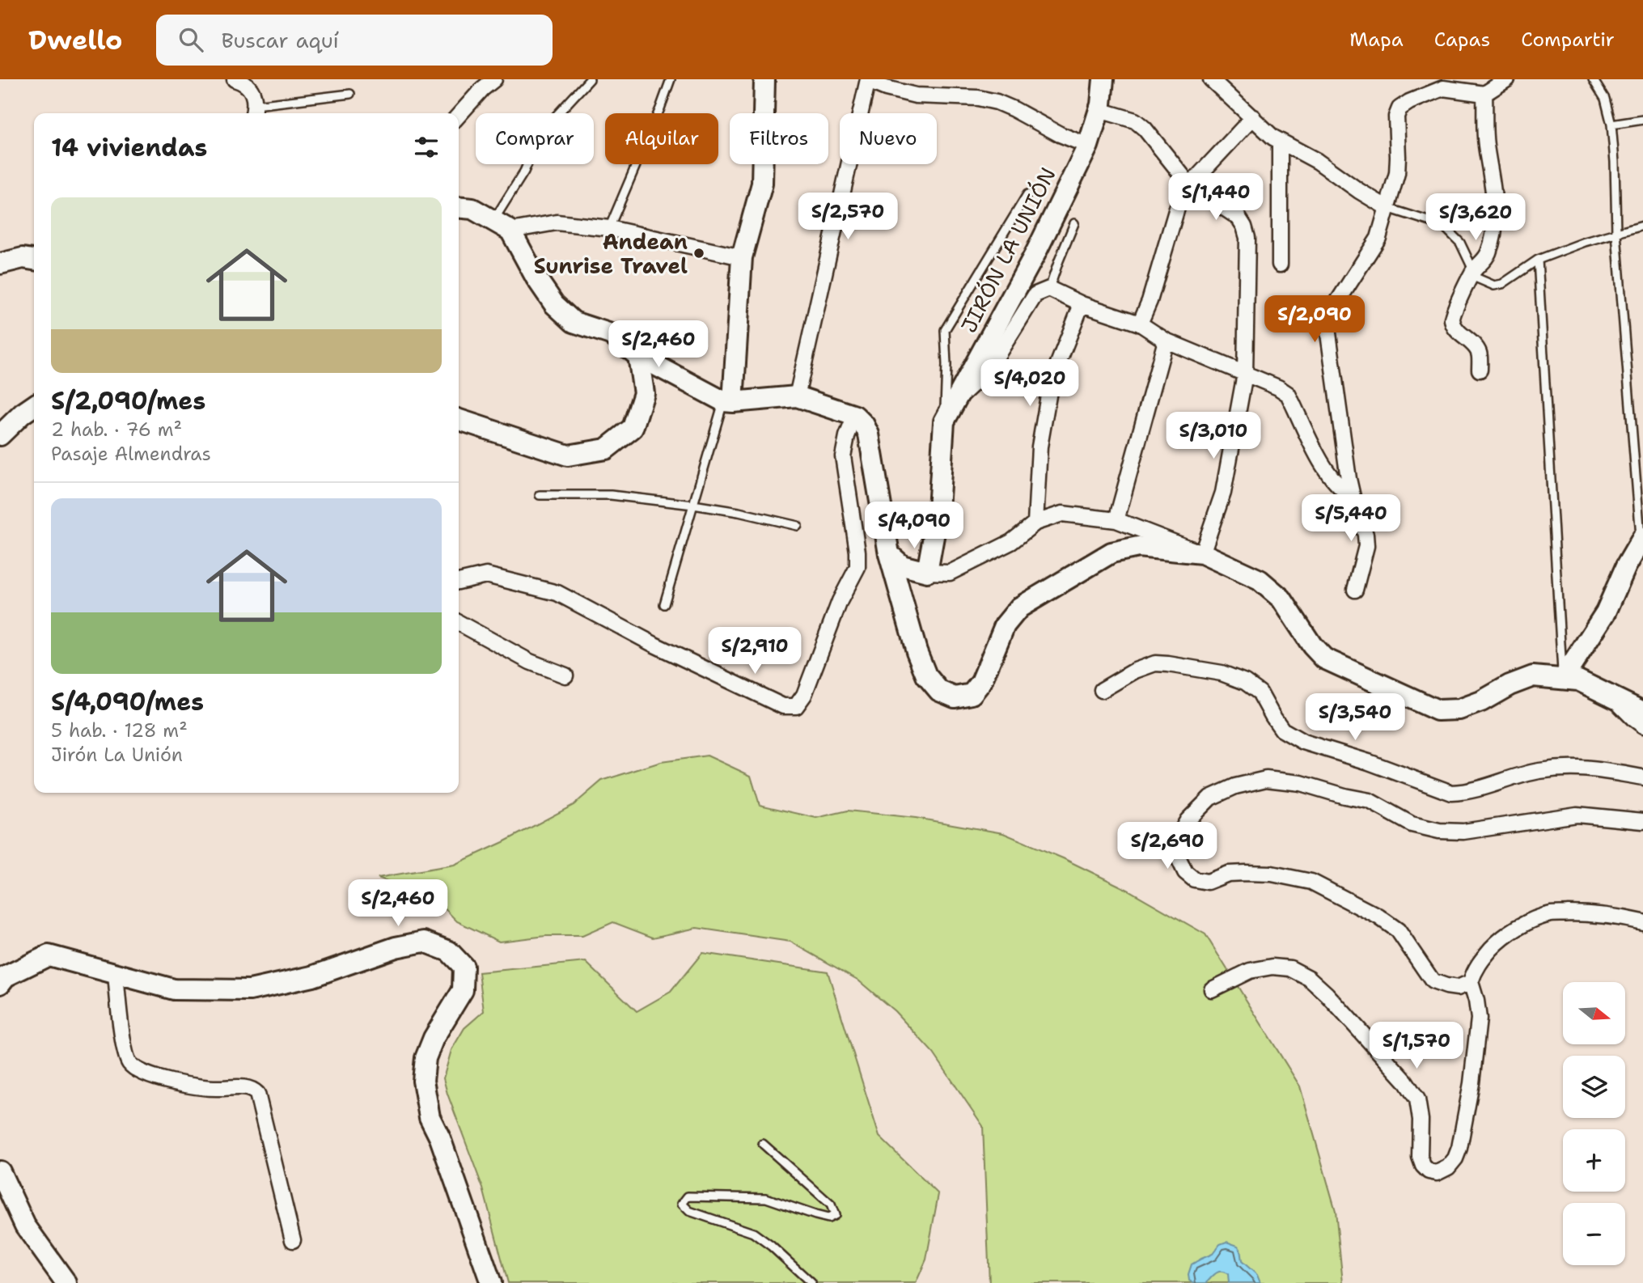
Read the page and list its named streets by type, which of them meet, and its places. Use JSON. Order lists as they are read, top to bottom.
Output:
{
  "streets": {
    "main road": ["JIRÓN LA UNIÓN"]
  },
  "places": ["Andean Sunrise Travel"],
  "north": "right",
  "page": {
    "header": "Dwello",
    "search": "Buscar aquí",
    "nav": ["Mapa", "Capas", "Compartir"],
    "chip": [
      "Comprar",
      "Alquilar",
      "Filtros",
      "Nuevo"
    ],
    "heading": "14 viviendas",
    "price": [
      "S/1,440",
      "S/2,570",
      "S/3,620",
      "S/2,090",
      "S/2,460",
      "S/4,020",
      "S/3,010",
      "S/5,440",
      "S/4,090",
      "S/2,910",
      "S/3,540",
      "S/2,690",
      "S/2,460",
      "S/1,570"
    ],
    "list": [
      {
        "name": "S/2,090/mes",
        "note": "2 hab. · 76 m² · Pasaje Almendras"
      },
      {
        "name": "S/4,090/mes",
        "note": "5 hab. · 128 m² · Jirón La Unión"
      }
    ],
    "map_buttons": ["+", "−"]
  }
}
